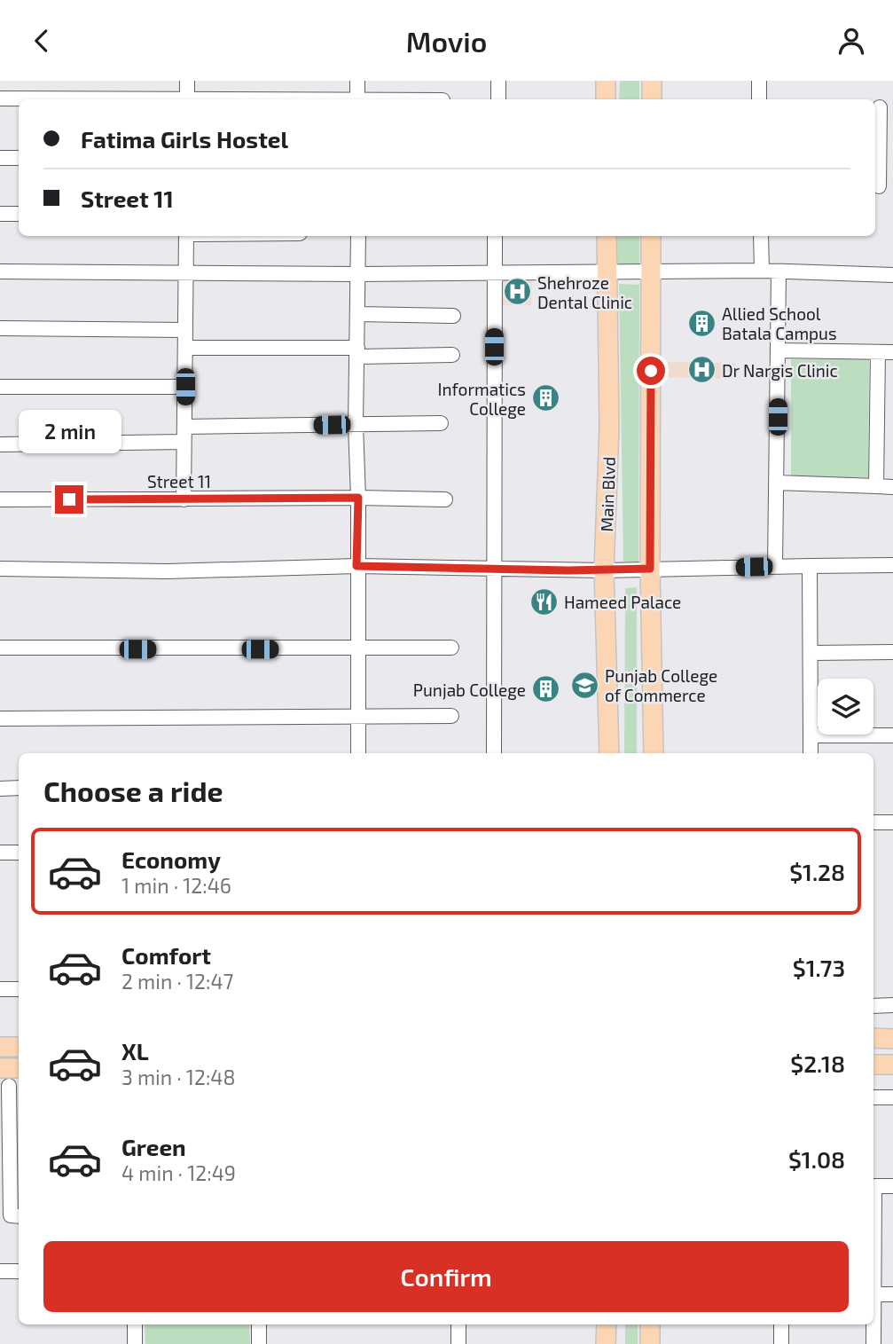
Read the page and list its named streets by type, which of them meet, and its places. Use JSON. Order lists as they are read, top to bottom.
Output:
{
  "streets": {
    "main road": ["Main Blvd"],
    "street": ["Street 11"]
  },
  "places": {
    "hospital": ["Shehroze Dental Clinic", "Dr Nargis Clinic"],
    "building": ["Allied School Batala Campus", "Informatics College", "Punjab College"],
    "restaurant": ["Hameed Palace"],
    "school or university": ["Punjab College of Commerce"]
  },
  "page": {
    "header": "Movio",
    "banner": ["Fatima Girls Hostel", "Street 11"],
    "bubble": "2 min",
    "heading": "Choose a ride",
    "list": [
      {
        "name": "Economy",
        "note": "1 min · 12:46",
        "value": "$1.28"
      },
      {
        "name": "Comfort",
        "note": "2 min · 12:47",
        "value": "$1.73"
      },
      {
        "name": "XL",
        "note": "3 min · 12:48",
        "value": "$2.18"
      },
      {
        "name": "Green",
        "note": "4 min · 12:49",
        "value": "$1.08"
      }
    ],
    "buttons": "Confirm"
  }
}
